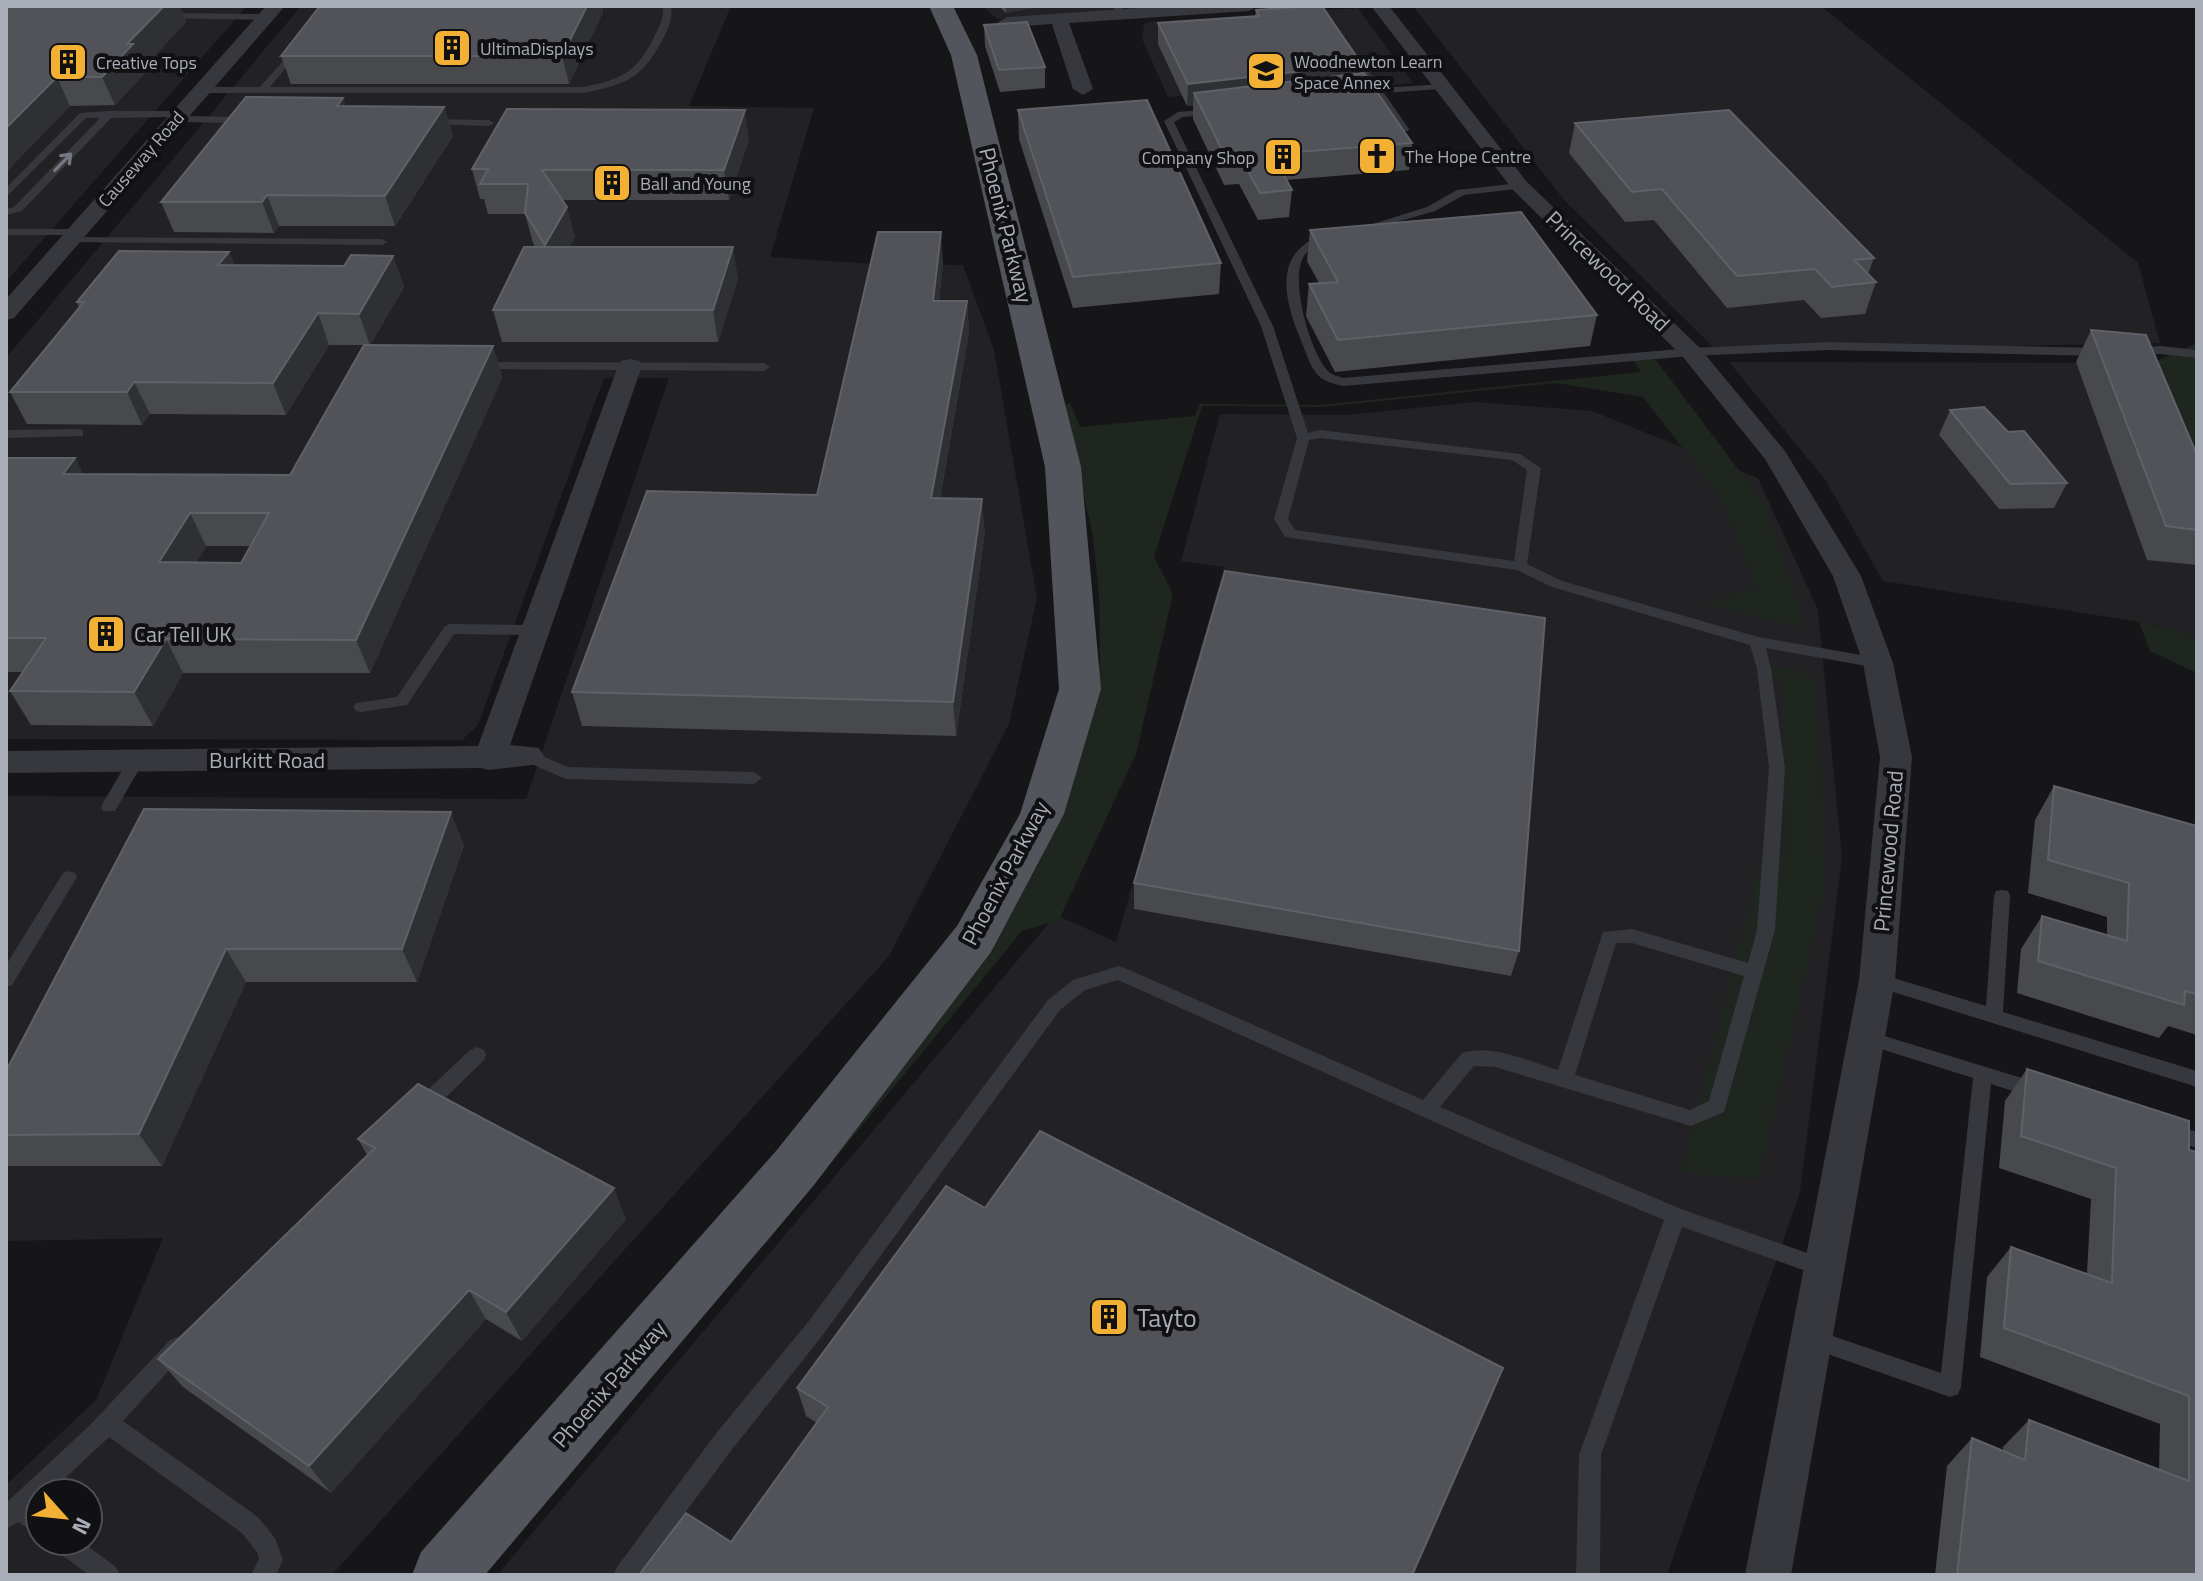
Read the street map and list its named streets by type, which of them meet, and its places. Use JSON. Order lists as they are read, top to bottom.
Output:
{
  "streets": {
    "main road": ["Phoenix Parkway"],
    "street": ["Causeway Road", "Princewood Road", "Burkitt Road"]
  },
  "places": {
    "building": [
      "UltimaDisplays",
      "Creative Tops",
      "Company Shop",
      "Ball and Young",
      "Car Tell UK",
      "Tayto"
    ],
    "school or university": ["Woodnewton Learn Space Annex"],
    "church": ["The Hope Centre"]
  },
  "north": "bottom right"
}
